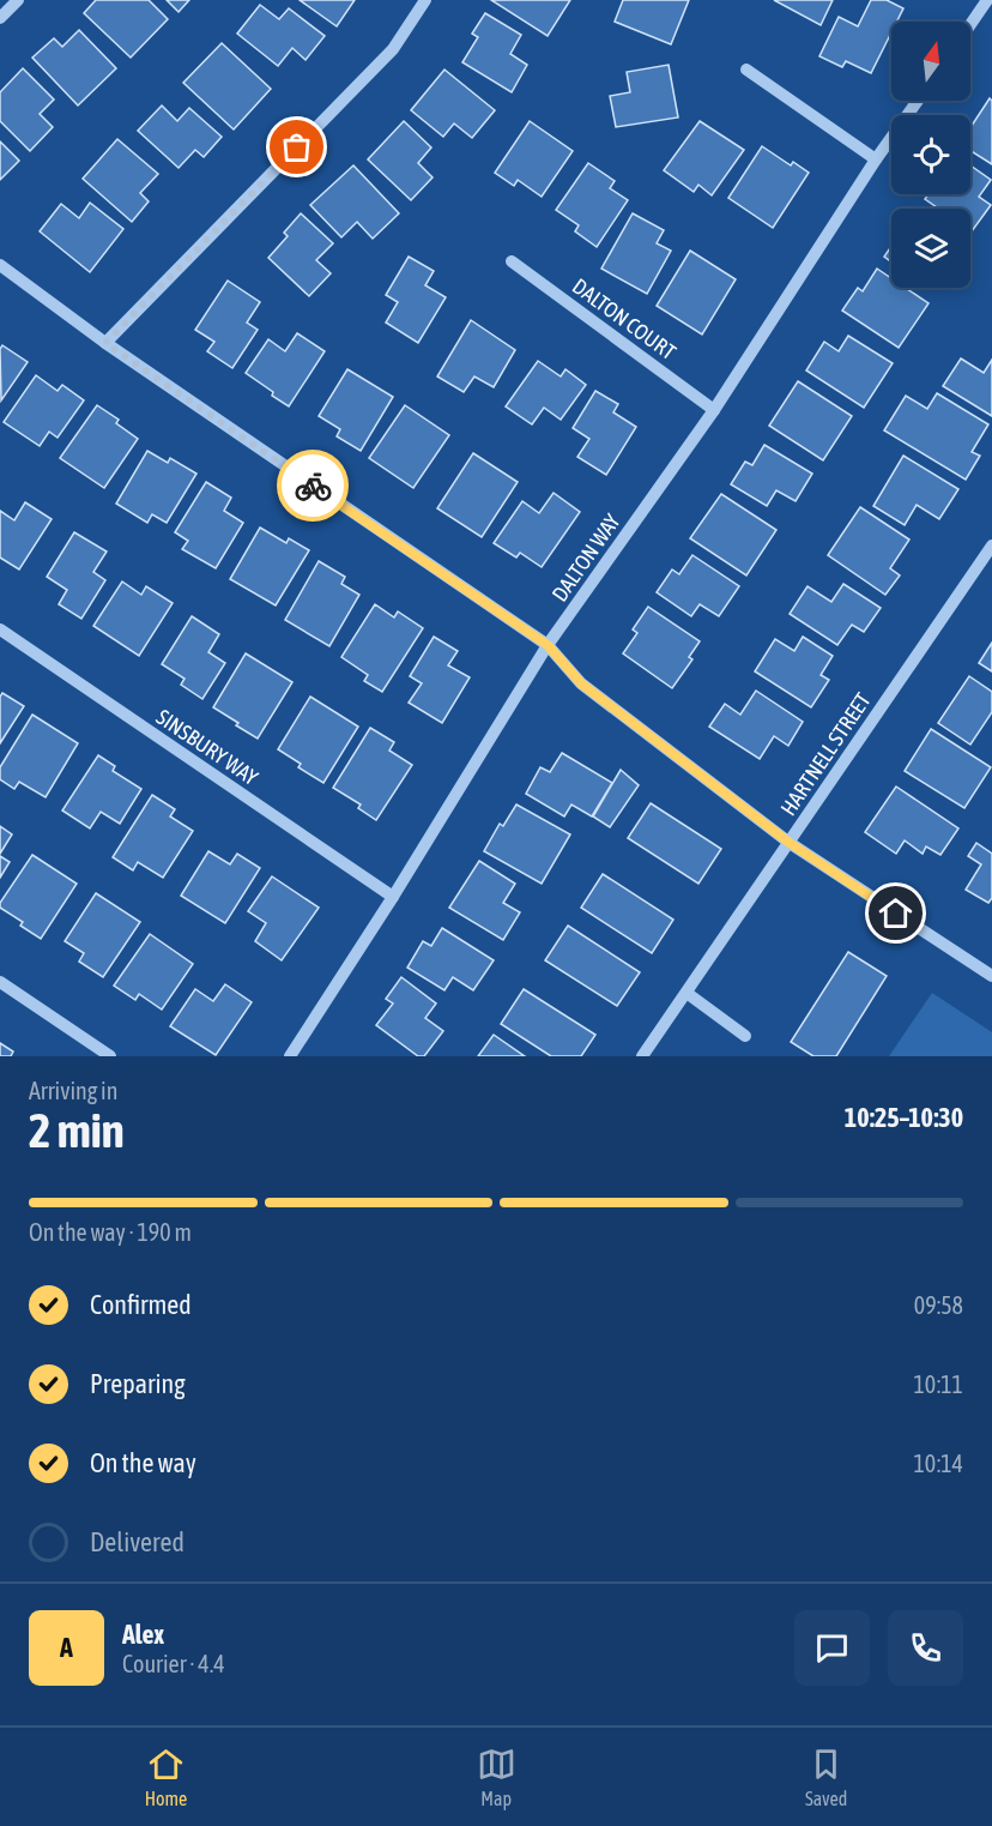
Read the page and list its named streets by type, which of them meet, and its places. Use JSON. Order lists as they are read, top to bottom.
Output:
{
  "streets": {
    "street": [
      "DALTON COURT",
      "DALTON WAY",
      "SINSBURY WAY",
      "HARTNELL STREET"
    ]
  },
  "crossings": [
    ["DALTON COURT", "DALTON WAY"],
    ["DALTON WAY", "SINSBURY WAY"]
  ],
  "north": "top",
  "page": {
    "heading": ["2 min", "Arriving in", "10:25–10:30"],
    "panel": ["Alex", "Courier · 4.4"],
    "bar": "On the way · 190 m",
    "list": [
      ["Confirmed", "09:58"],
      ["Preparing", "10:11"],
      ["On the way", "10:14"],
      "Delivered"
    ],
    "round": "A",
    "tabs": ["Home", "Map", "Saved"]
  }
}
